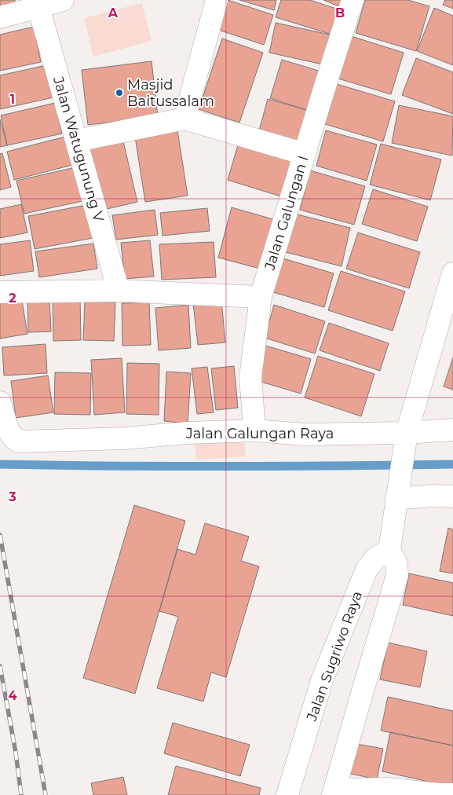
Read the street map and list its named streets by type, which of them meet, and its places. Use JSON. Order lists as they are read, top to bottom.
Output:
{
  "streets": {
    "street": [
      "Jalan Watugunung V",
      "Jalan Galungan I",
      "Jalan Galungan Raya",
      "Jalan Sugriwo Raya"
    ]
  },
  "crossings": [
    ["Jalan Galungan I", "Jalan Galungan Raya"]
  ],
  "places": ["Masjid Baitussalam"],
  "grid": {
    "columns": ["A", "B"],
    "rows": [
      "1",
      "2",
      "3",
      "4"
    ]
  }
}
